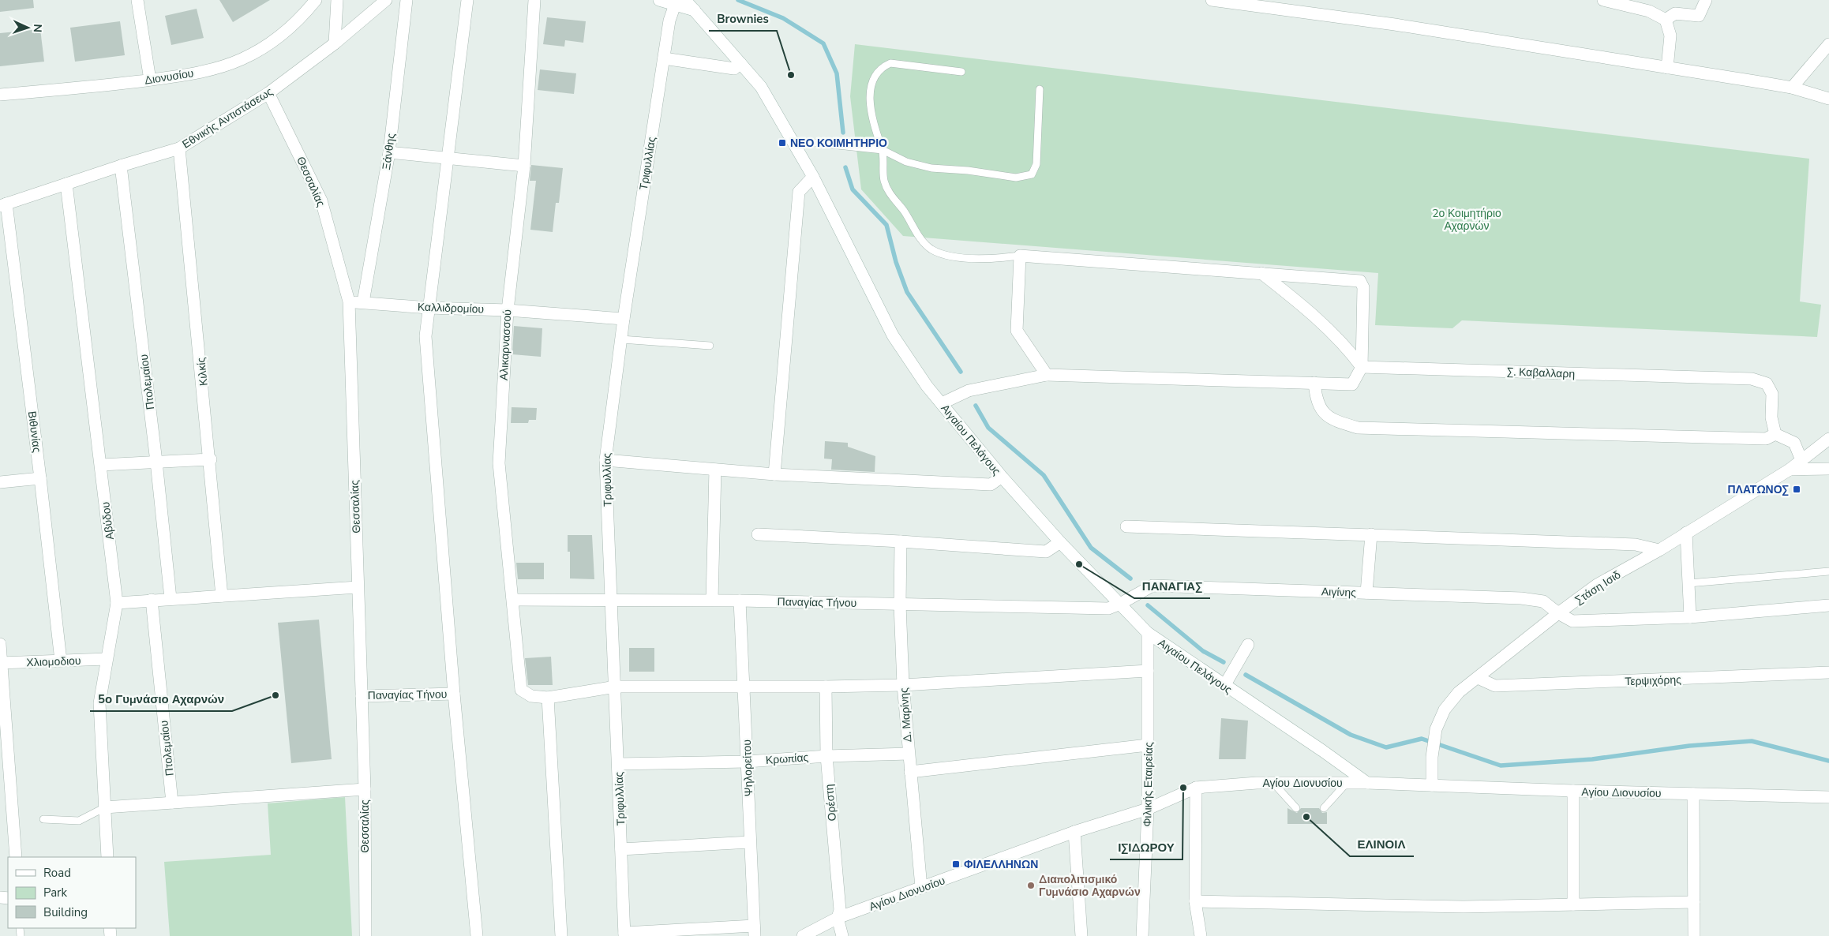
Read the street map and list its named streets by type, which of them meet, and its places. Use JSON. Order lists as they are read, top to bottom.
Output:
{
  "streets": {
    "street": [
      "Διονυσίου",
      "Εθνικής Αντιστάσεως",
      "Ξάνθης",
      "Τριφυλλίας",
      "Θεσσαλίας",
      "Καλλιδρομίου",
      "Αλικαρνασσού",
      "Κιλκίς",
      "Σ. Καβαλλαρη",
      "Πτολεμαίου",
      "Βιθυνίας",
      "Αιγαίου Πελάγους",
      "Αβύδου",
      "Στάση Ισιδ",
      "Αιγίνης",
      "Παναγίας Τήνου",
      "Χλιομοδιου",
      "Τερψιχόρης",
      "Δ. Μαρίνης",
      "Κρωπίας",
      "Ψηλορείτου",
      "Αγίου Διονυσίου",
      "Φιλικής Εταιρείας",
      "Ορέστη"
    ]
  },
  "crossings": [
    ["Εθνικής Αντιστάσεως", "Θεσσαλίας"],
    ["Εθνικής Αντιστάσεως", "Κιλκίς"],
    ["Εθνικής Αντιστάσεως", "Πτολεμαίου"],
    ["Εθνικής Αντιστάσεως", "Βιθυνίας"],
    ["Εθνικής Αντιστάσεως", "Αβύδου"],
    ["Ξάνθης", "Καλλιδρομίου"],
    ["Τριφυλλίας", "Καλλιδρομίου"],
    ["Τριφυλλίας", "Αιγαίου Πελάγους"],
    ["Τριφυλλίας", "Παναγίας Τήνου"],
    ["Τριφυλλίας", "Κρωπίας"],
    ["Θεσσαλίας", "Καλλιδρομίου"],
    ["Θεσσαλίας", "Παναγίας Τήνου"],
    ["Καλλιδρομίου", "Αλικαρνασσού"],
    ["Αλικαρνασσού", "Παναγίας Τήνου"],
    ["Βιθυνίας", "Χλιομοδιου"],
    ["Αιγαίου Πελάγους", "Αιγίνης"],
    ["Αιγαίου Πελάγους", "Παναγίας Τήνου"],
    ["Αιγαίου Πελάγους", "Αγίου Διονυσίου"],
    ["Αιγαίου Πελάγους", "Φιλικής Εταιρείας"],
    ["Αβύδου", "Χλιομοδιου"],
    ["Στάση Ισιδ", "Αιγίνης"],
    ["Στάση Ισιδ", "Τερψιχόρης"],
    ["Στάση Ισιδ", "Αγίου Διονυσίου"],
    ["Αιγίνης", "Παναγίας Τήνου"],
    ["Παναγίας Τήνου", "Δ. Μαρίνης"],
    ["Παναγίας Τήνου", "Ψηλορείτου"],
    ["Δ. Μαρίνης", "Κρωπίας"],
    ["Δ. Μαρίνης", "Αγίου Διονυσίου"],
    ["Κρωπίας", "Ψηλορείτου"],
    ["Κρωπίας", "Ορέστη"],
    ["Αγίου Διονυσίου", "Φιλικής Εταιρείας"],
    ["Αγίου Διονυσίου", "Ορέστη"]
  ],
  "parks": ["2ο Κοιμητήριο Αχαρνών"],
  "places": {
    "other": [
      "Brownies",
      "ΠΑΝΑΓΙΑΣ",
      "5ο Γυμνάσιο Αχαρνών",
      "ΙΣΙΔΩΡΟΥ",
      "ΕΛΙΝΟΙΛ",
      "Διαπολιτισμικό Γυμνάσιο Αχαρνών"
    ],
    "transit": ["ΝΕΟ ΚΟΙΜΗΤΗΡΙΟ", "ΠΛΑΤΩΝΟΣ", "ΦΙΛΕΛΛΗΝΩΝ"]
  },
  "legend": ["Road", "Park", "Building"],
  "north": "right"
}
